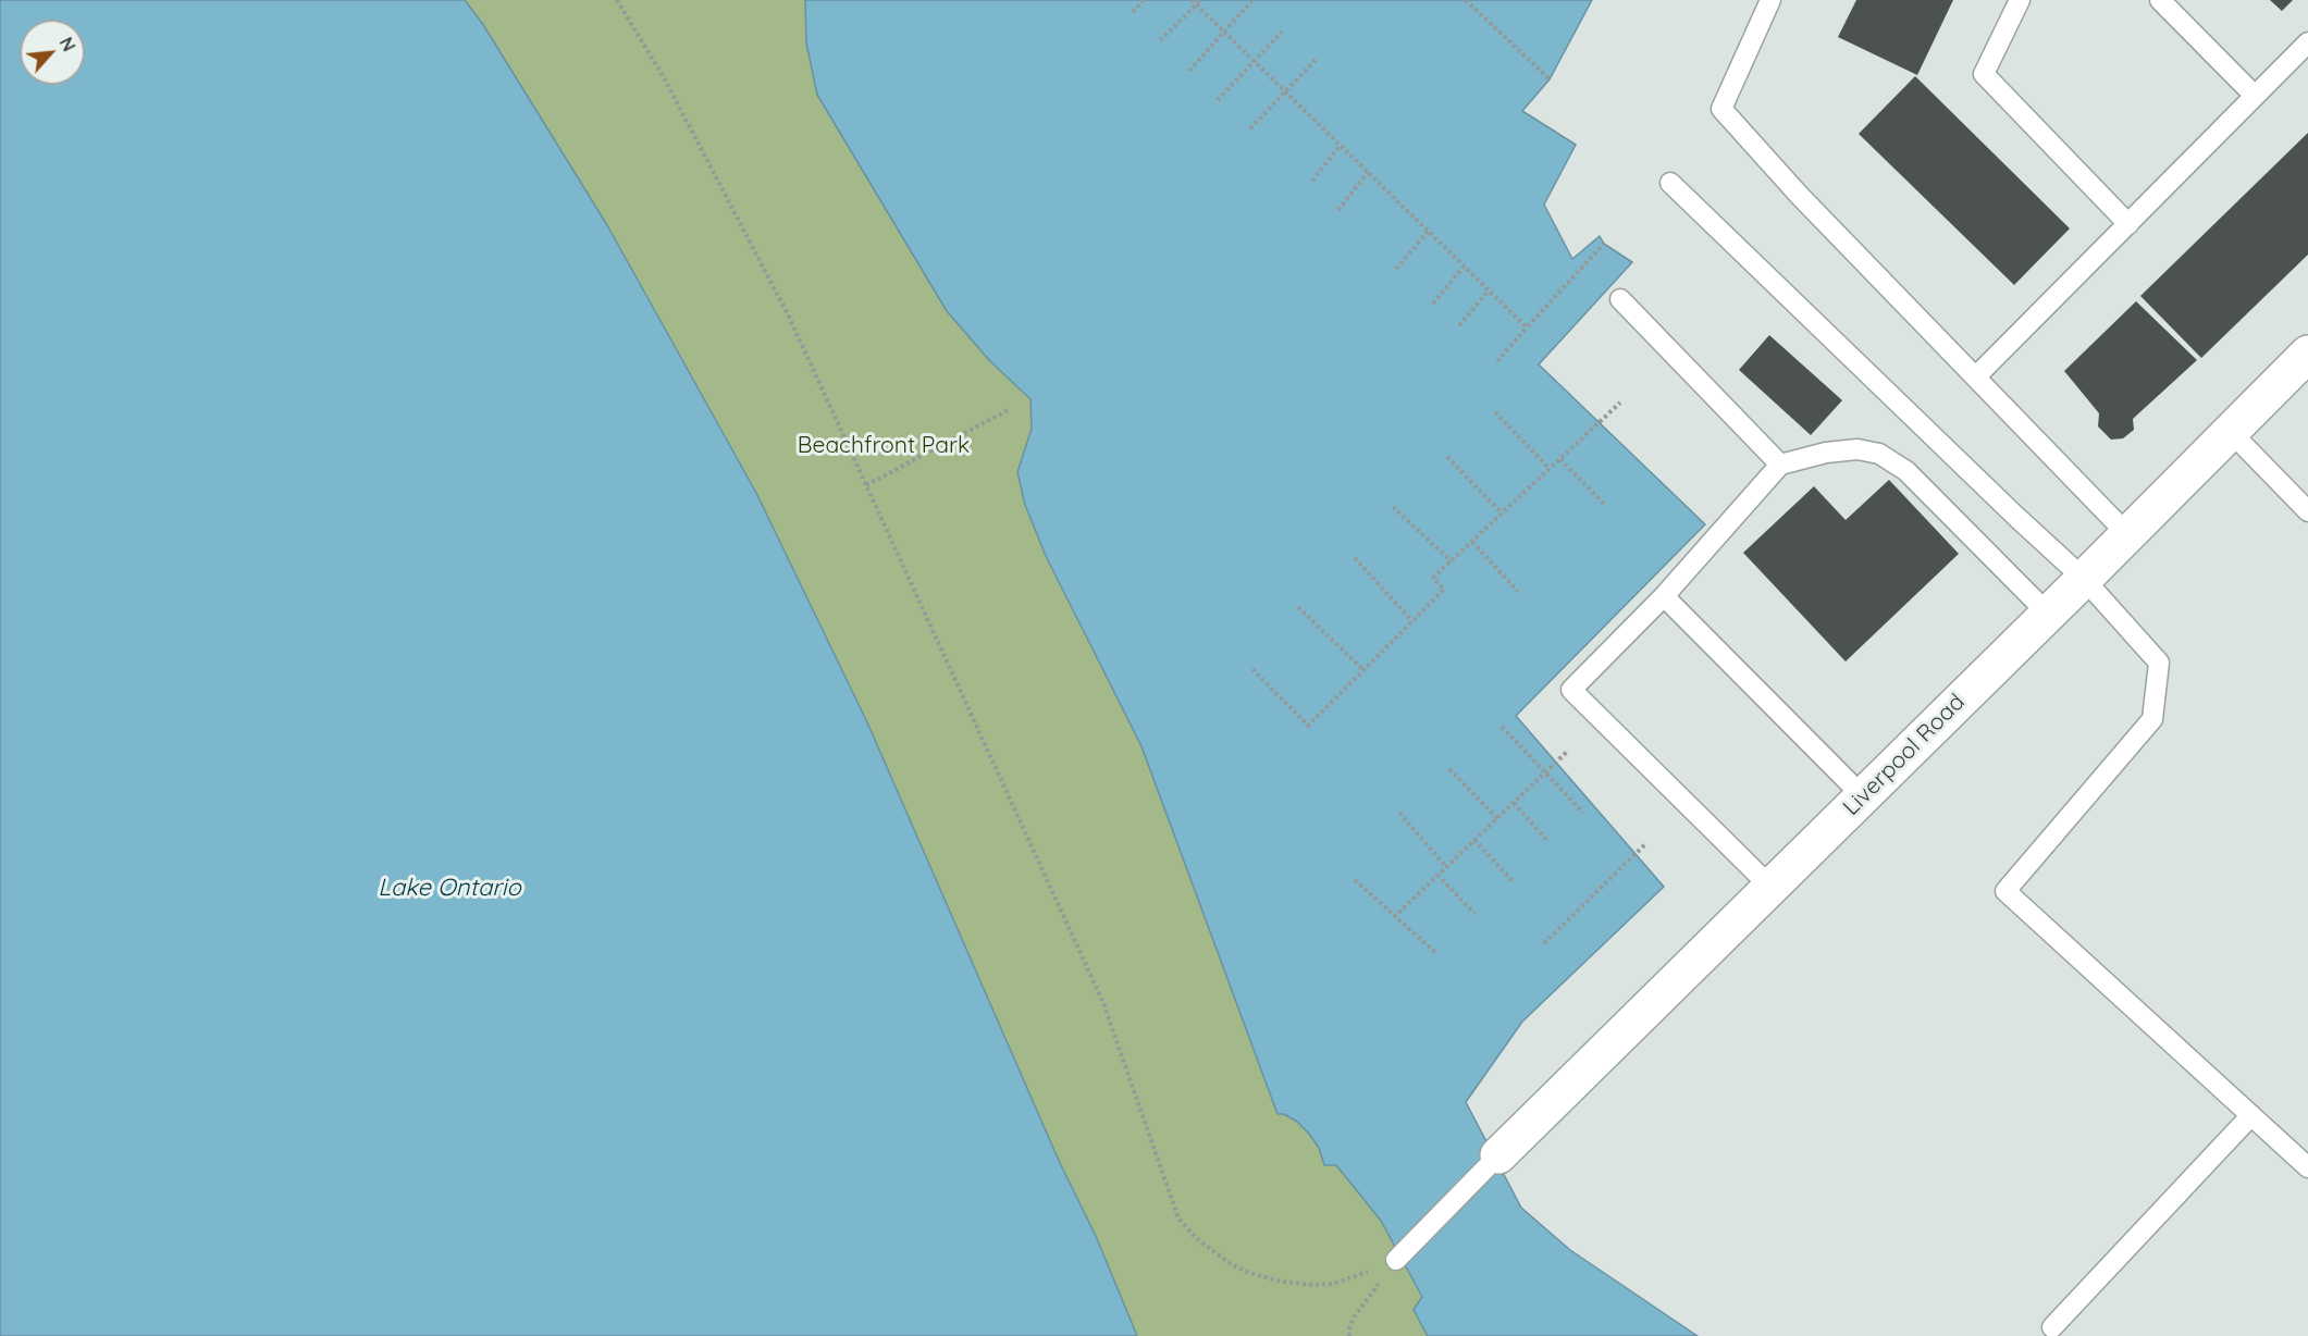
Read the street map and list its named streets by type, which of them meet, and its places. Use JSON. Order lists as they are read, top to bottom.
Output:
{
  "streets": {
    "street": ["Liverpool Road"]
  },
  "water": ["Lake Ontario"],
  "parks": ["Beachfront Park"],
  "north": "top right"
}
